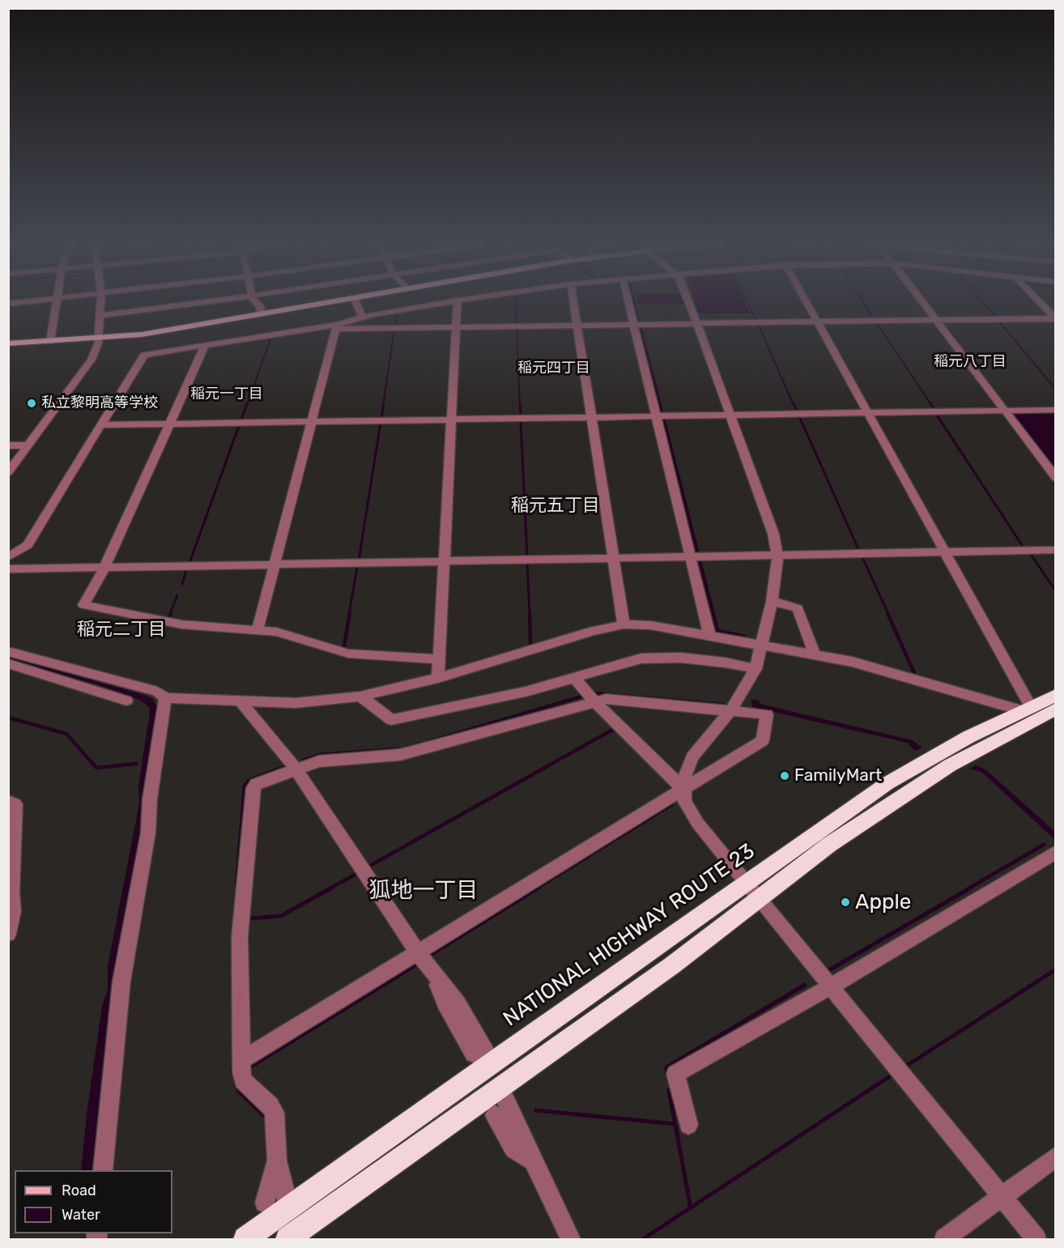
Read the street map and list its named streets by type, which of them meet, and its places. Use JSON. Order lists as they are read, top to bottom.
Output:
{
  "streets": {
    "highway": ["NATIONAL HIGHWAY ROUTE 23"]
  },
  "districts": [
    "稲元八丁目",
    "稲元四丁目",
    "稲元一丁目",
    "稲元五丁目",
    "稲元二丁目",
    "狐地一丁目"
  ],
  "places": ["私立黎明高等学校", "FamilyMart", "Apple"],
  "legend": ["Road", "Water"]
}
